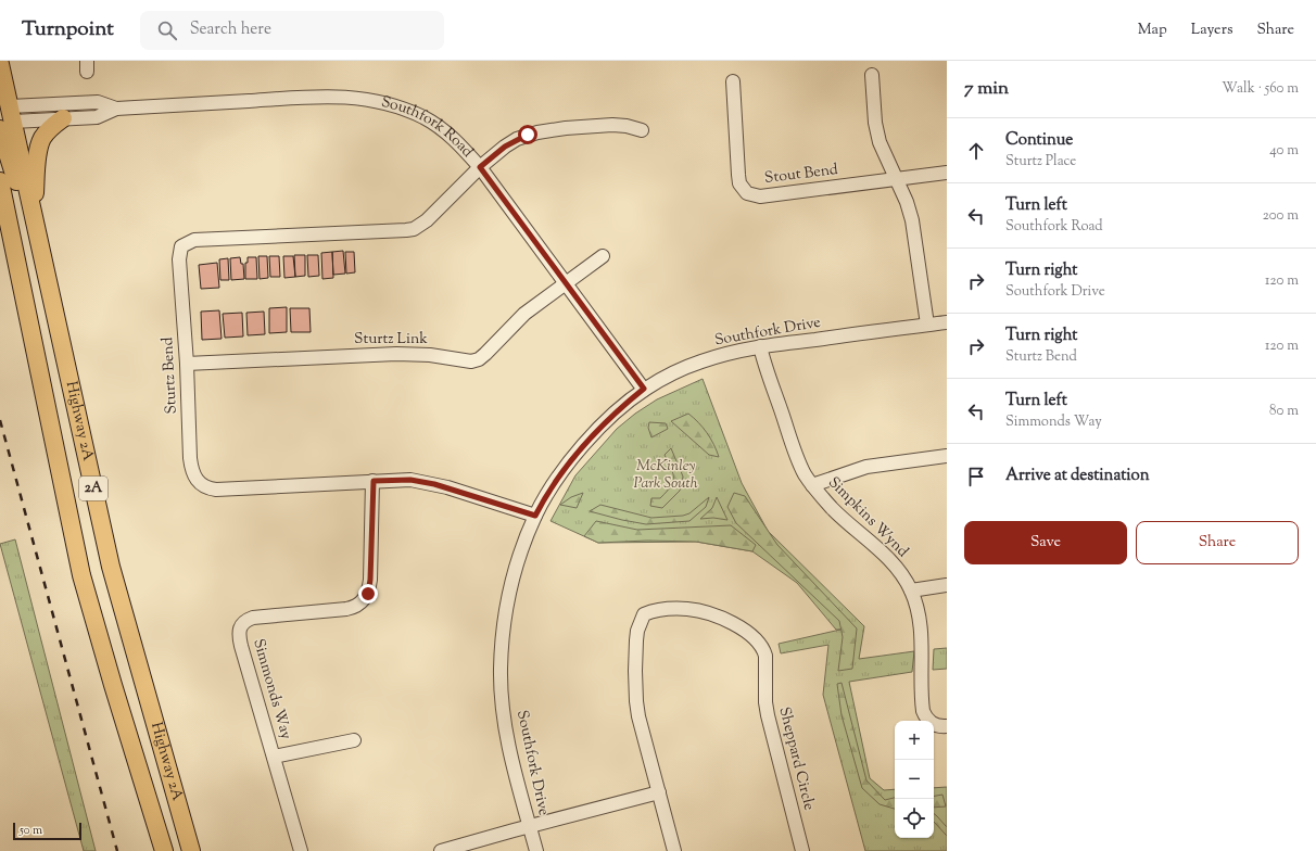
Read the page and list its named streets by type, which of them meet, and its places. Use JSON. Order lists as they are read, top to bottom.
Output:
{
  "streets": {
    "main road": ["Highway 2A", "2A"],
    "street": [
      "Southfork Road",
      "Stout Bend",
      "Southfork Drive",
      "Sturtz Link",
      "Sturtz Bend",
      "Simpkins Wynd",
      "Simmonds Way",
      "Sheppard Circle"
    ]
  },
  "crossings": [
    ["Southfork Road", "Southfork Drive"],
    ["Southfork Road", "Sturtz Link"],
    ["Southfork Road", "Sturtz Bend"],
    ["Southfork Road", "Highway 2A"],
    ["Southfork Drive", "Sturtz Bend"],
    ["Southfork Drive", "Simpkins Wynd"],
    ["Sturtz Link", "Sturtz Bend"],
    ["Sturtz Bend", "Simmonds Way"]
  ],
  "parks": ["McKinley Park South"],
  "scale_bar": "50 m",
  "page": {
    "header": "Turnpoint",
    "search": "Search here",
    "nav": ["Map", "Layers", "Share"],
    "heading": ["7 min", "Walk · 560 m"],
    "list": [
      ["Continue", "Sturtz Place", "40 m"],
      ["Turn left", "Southfork Road", "200 m"],
      ["Turn right", "Southfork Drive", "120 m"],
      ["Turn right", "Sturtz Bend", "120 m"],
      ["Turn left", "Simmonds Way", "80 m"],
      "Arrive at destination"
    ],
    "buttons": ["Save", "Share"],
    "map_buttons": ["+", "−"],
    "scale": "50 m"
  }
}
